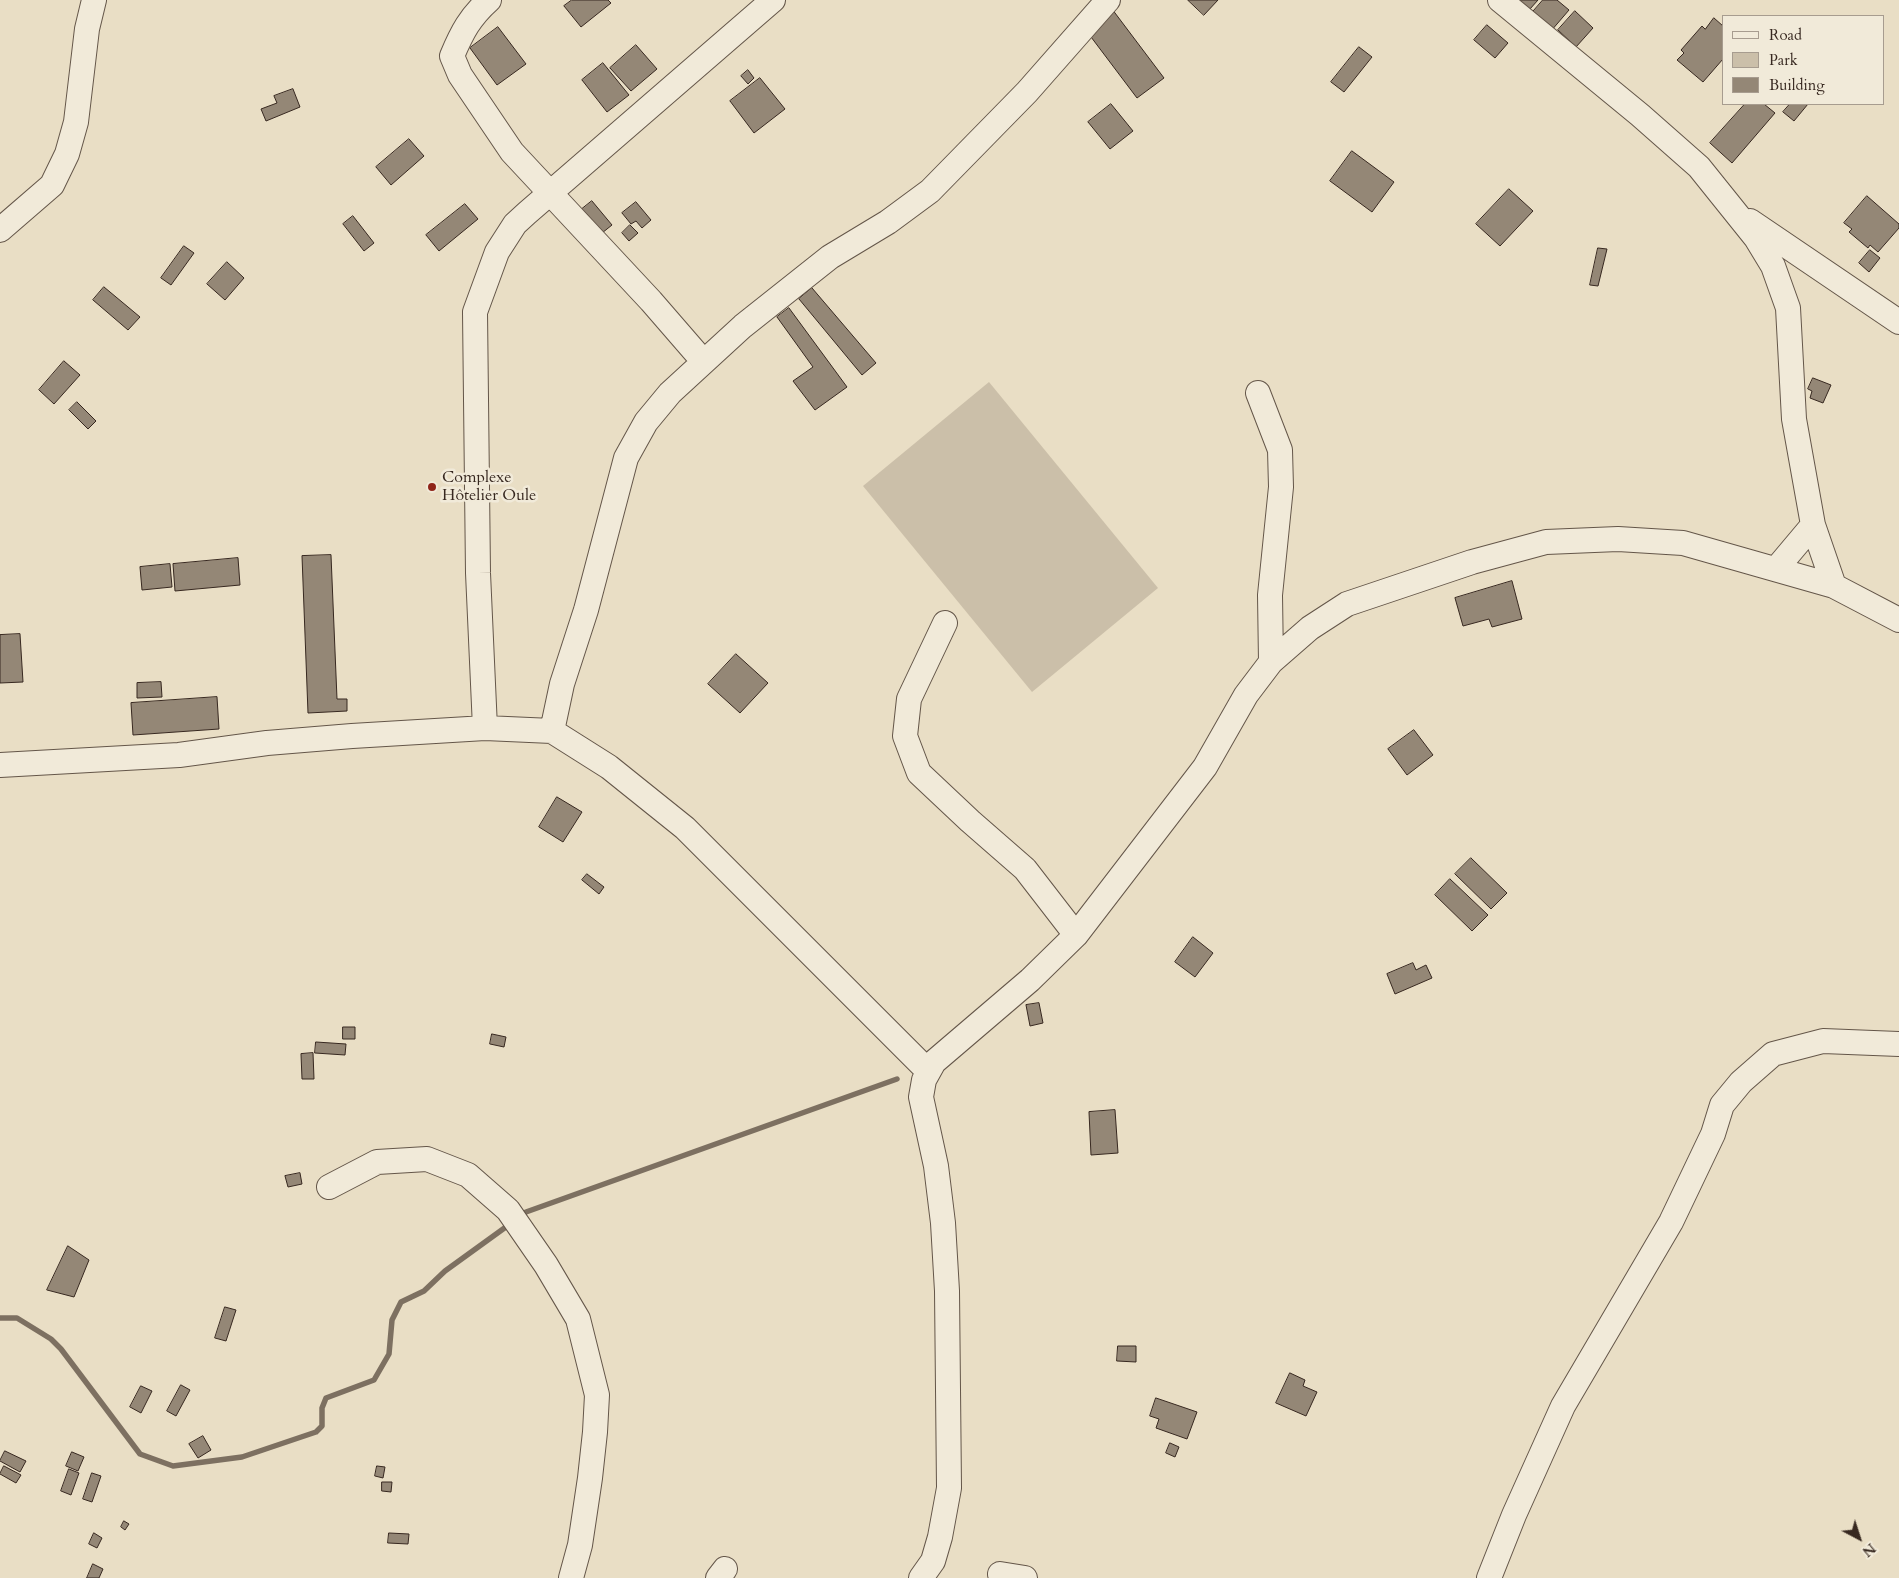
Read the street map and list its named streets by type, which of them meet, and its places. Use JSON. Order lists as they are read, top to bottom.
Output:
{
  "places": ["Complexe Hôtelier Oule"],
  "legend": ["Road", "Park", "Building"],
  "north": "bottom right"
}
